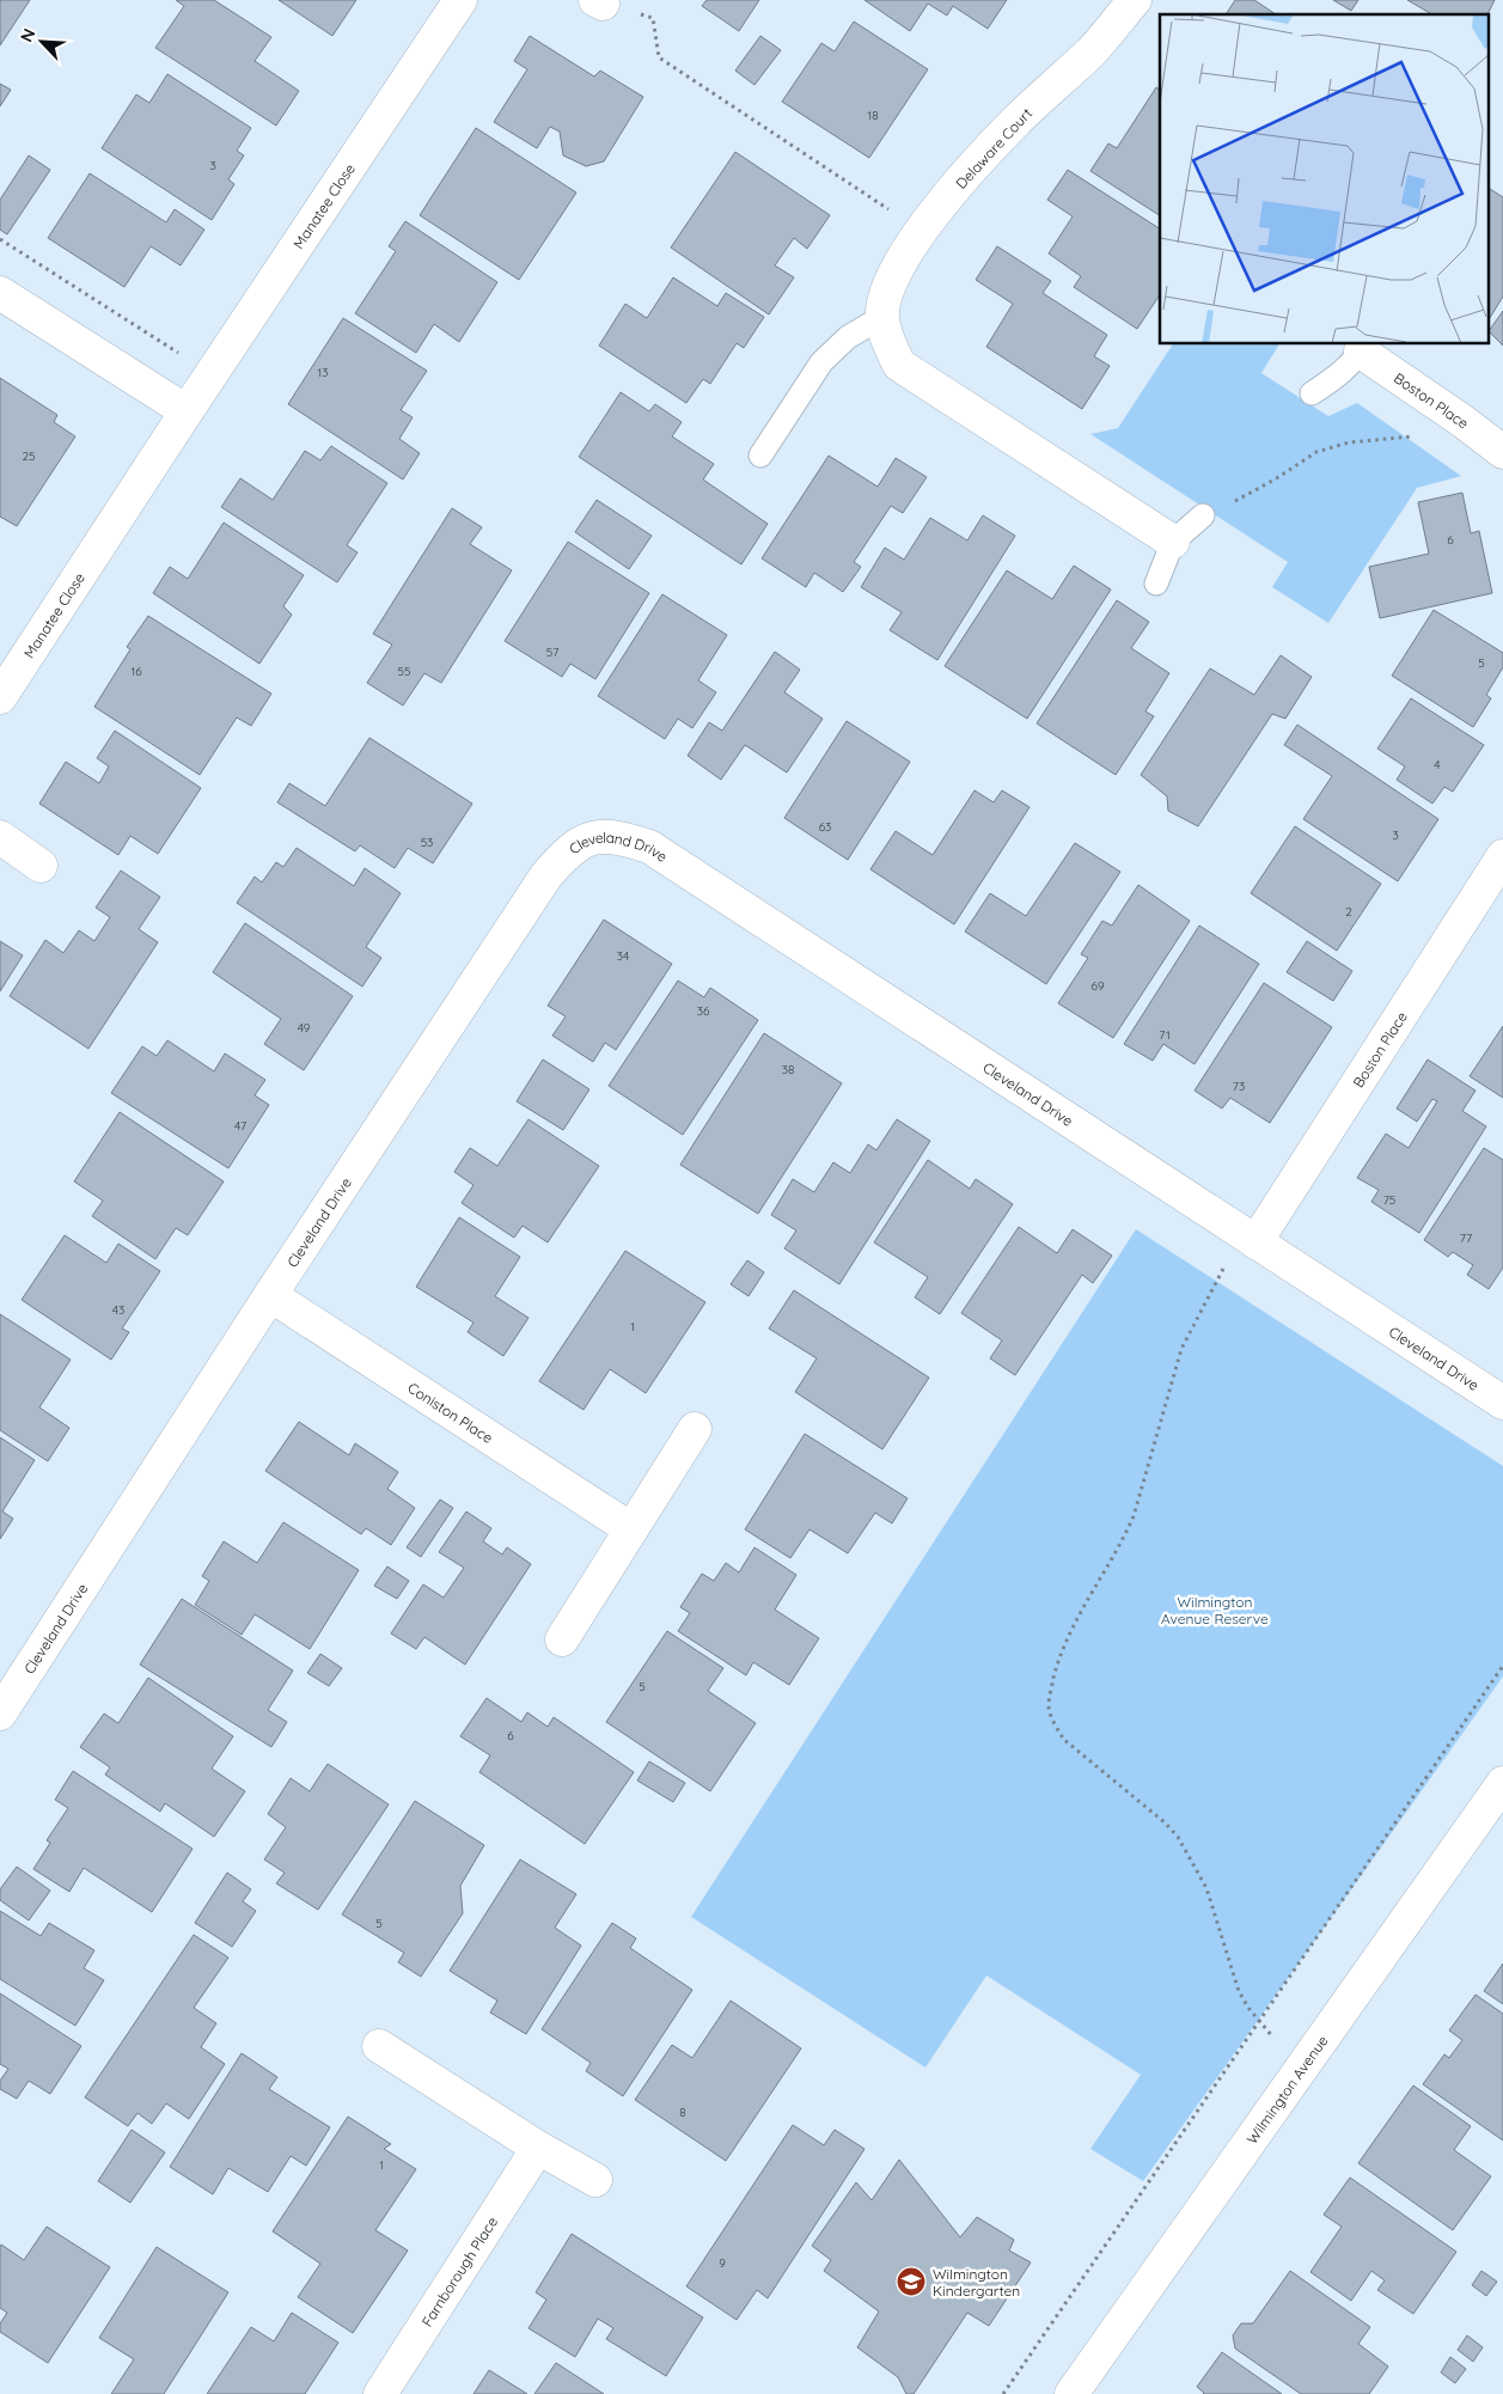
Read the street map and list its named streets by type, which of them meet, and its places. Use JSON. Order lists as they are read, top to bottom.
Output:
{
  "streets": {
    "street": [
      "Delaware Court",
      "Manatee Close",
      "Boston Place",
      "Cleveland Drive",
      "Coniston Place",
      "Wilmington Avenue",
      "Farnborough Place"
    ]
  },
  "crossings": [
    ["Boston Place", "Cleveland Drive"],
    ["Cleveland Drive", "Coniston Place"]
  ],
  "parks": ["Wilmington Avenue Reserve"],
  "places": {
    "school or university": ["Wilmington Kindergarten"]
  },
  "house_numbers": [
    "18",
    "3",
    "13",
    "25",
    "6",
    "57",
    "5",
    "16",
    "55",
    "4",
    "63",
    "3",
    "53",
    "2",
    "34",
    "69",
    "36",
    "49",
    "71",
    "38",
    "73",
    "47",
    "75",
    "77",
    "43",
    "1",
    "5",
    "6",
    "5",
    "8",
    "1",
    "9"
  ],
  "north": "top left"
}
